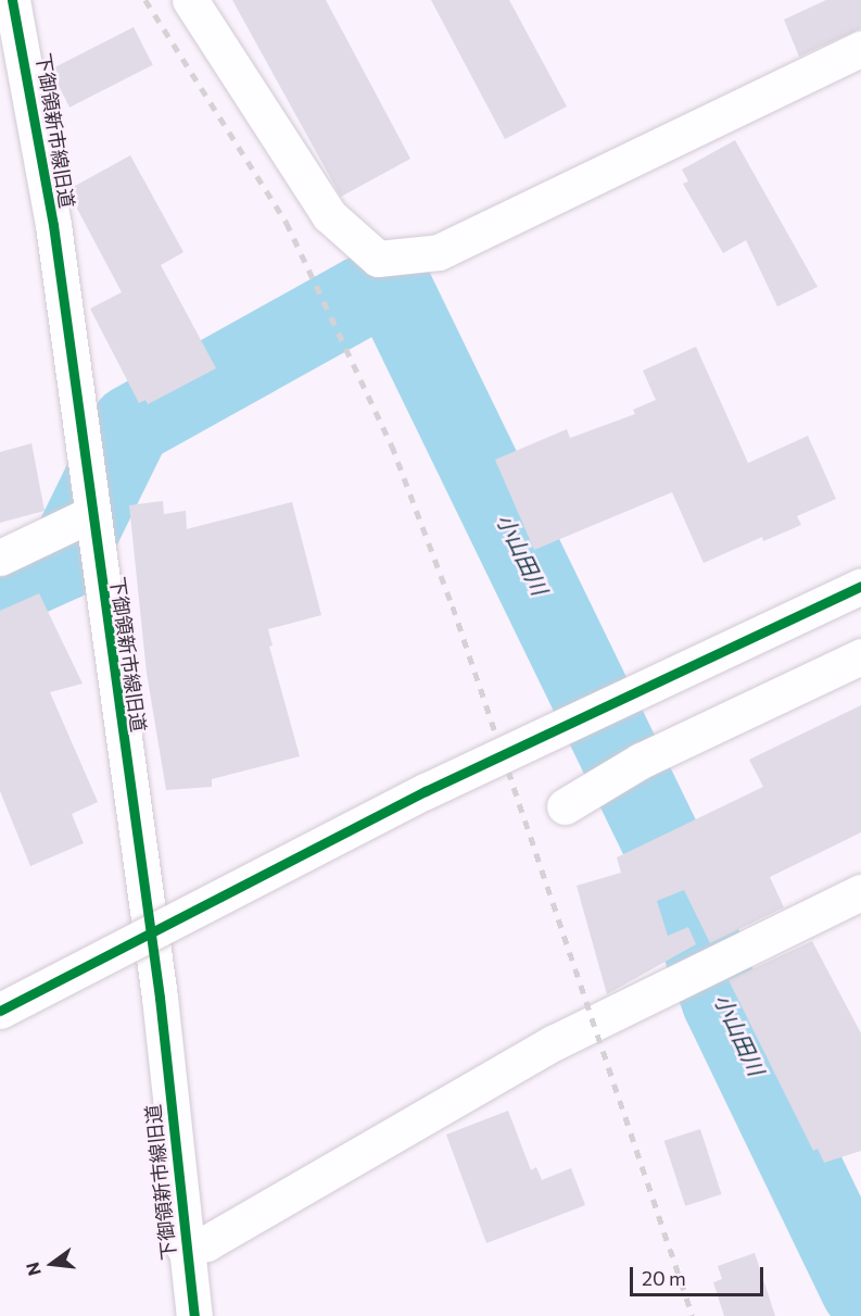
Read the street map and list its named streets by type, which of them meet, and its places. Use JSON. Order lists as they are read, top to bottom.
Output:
{
  "streets": {
    "street": ["下御領新市線旧道"]
  },
  "water": ["小山田川"],
  "scale_bar": "20 m",
  "north": "left"
}
